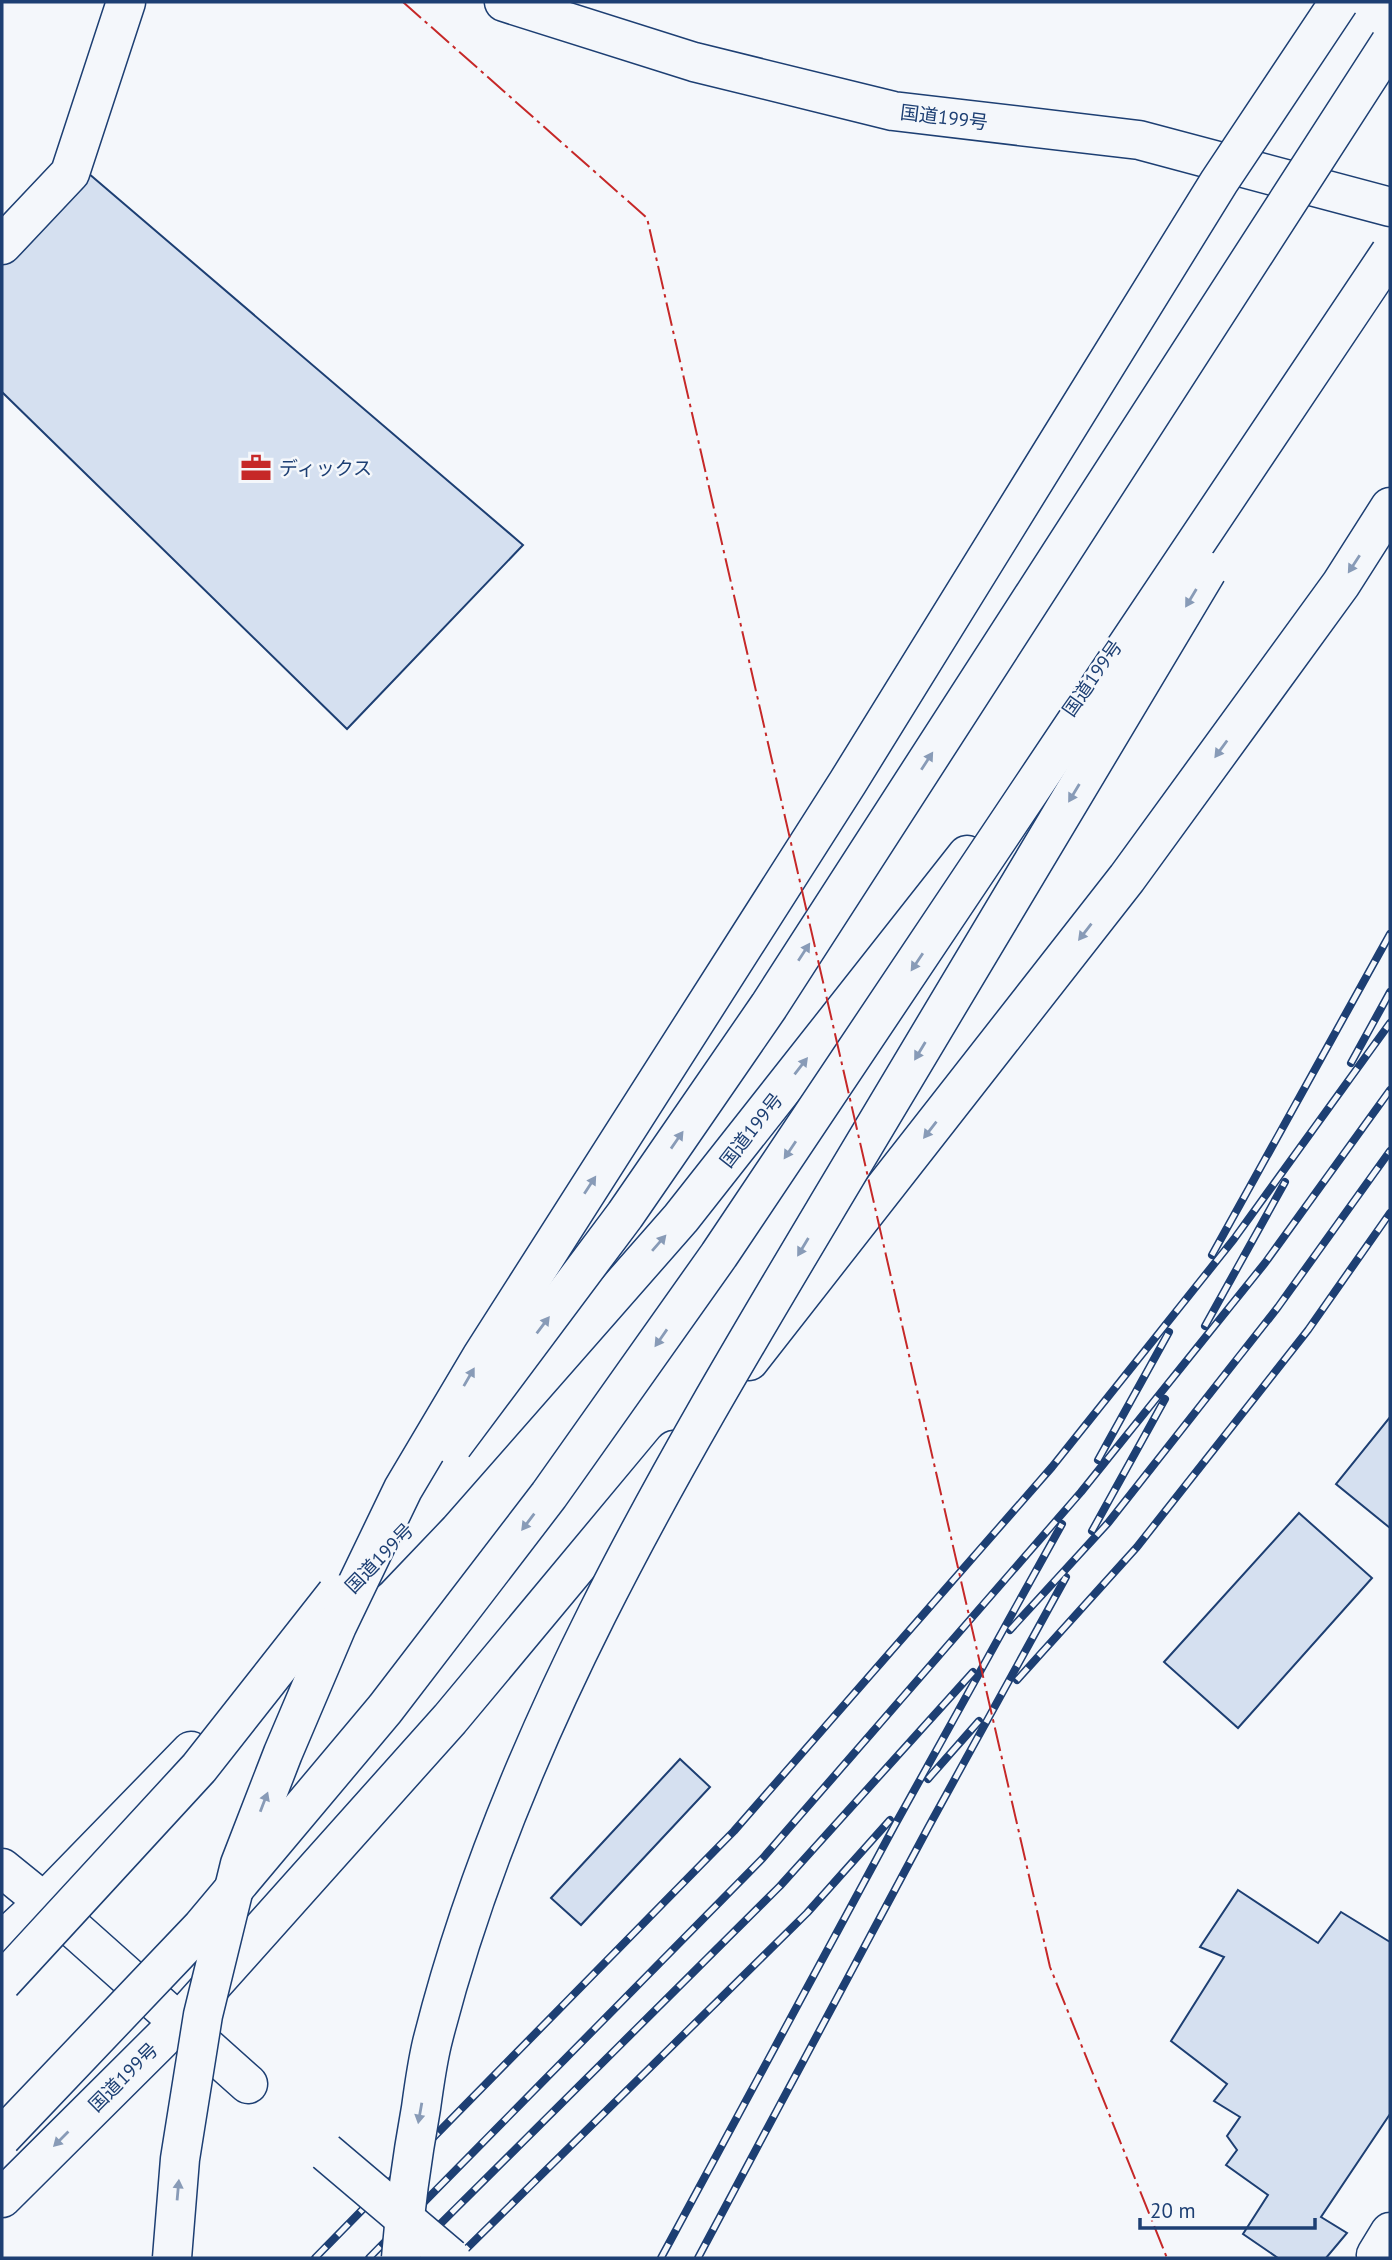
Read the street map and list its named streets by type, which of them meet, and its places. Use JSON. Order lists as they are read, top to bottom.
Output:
{
  "streets": {
    "main road": ["国道199号"]
  },
  "places": {
    "office": ["ディックス"]
  },
  "scale_bar": "20 m"
}
